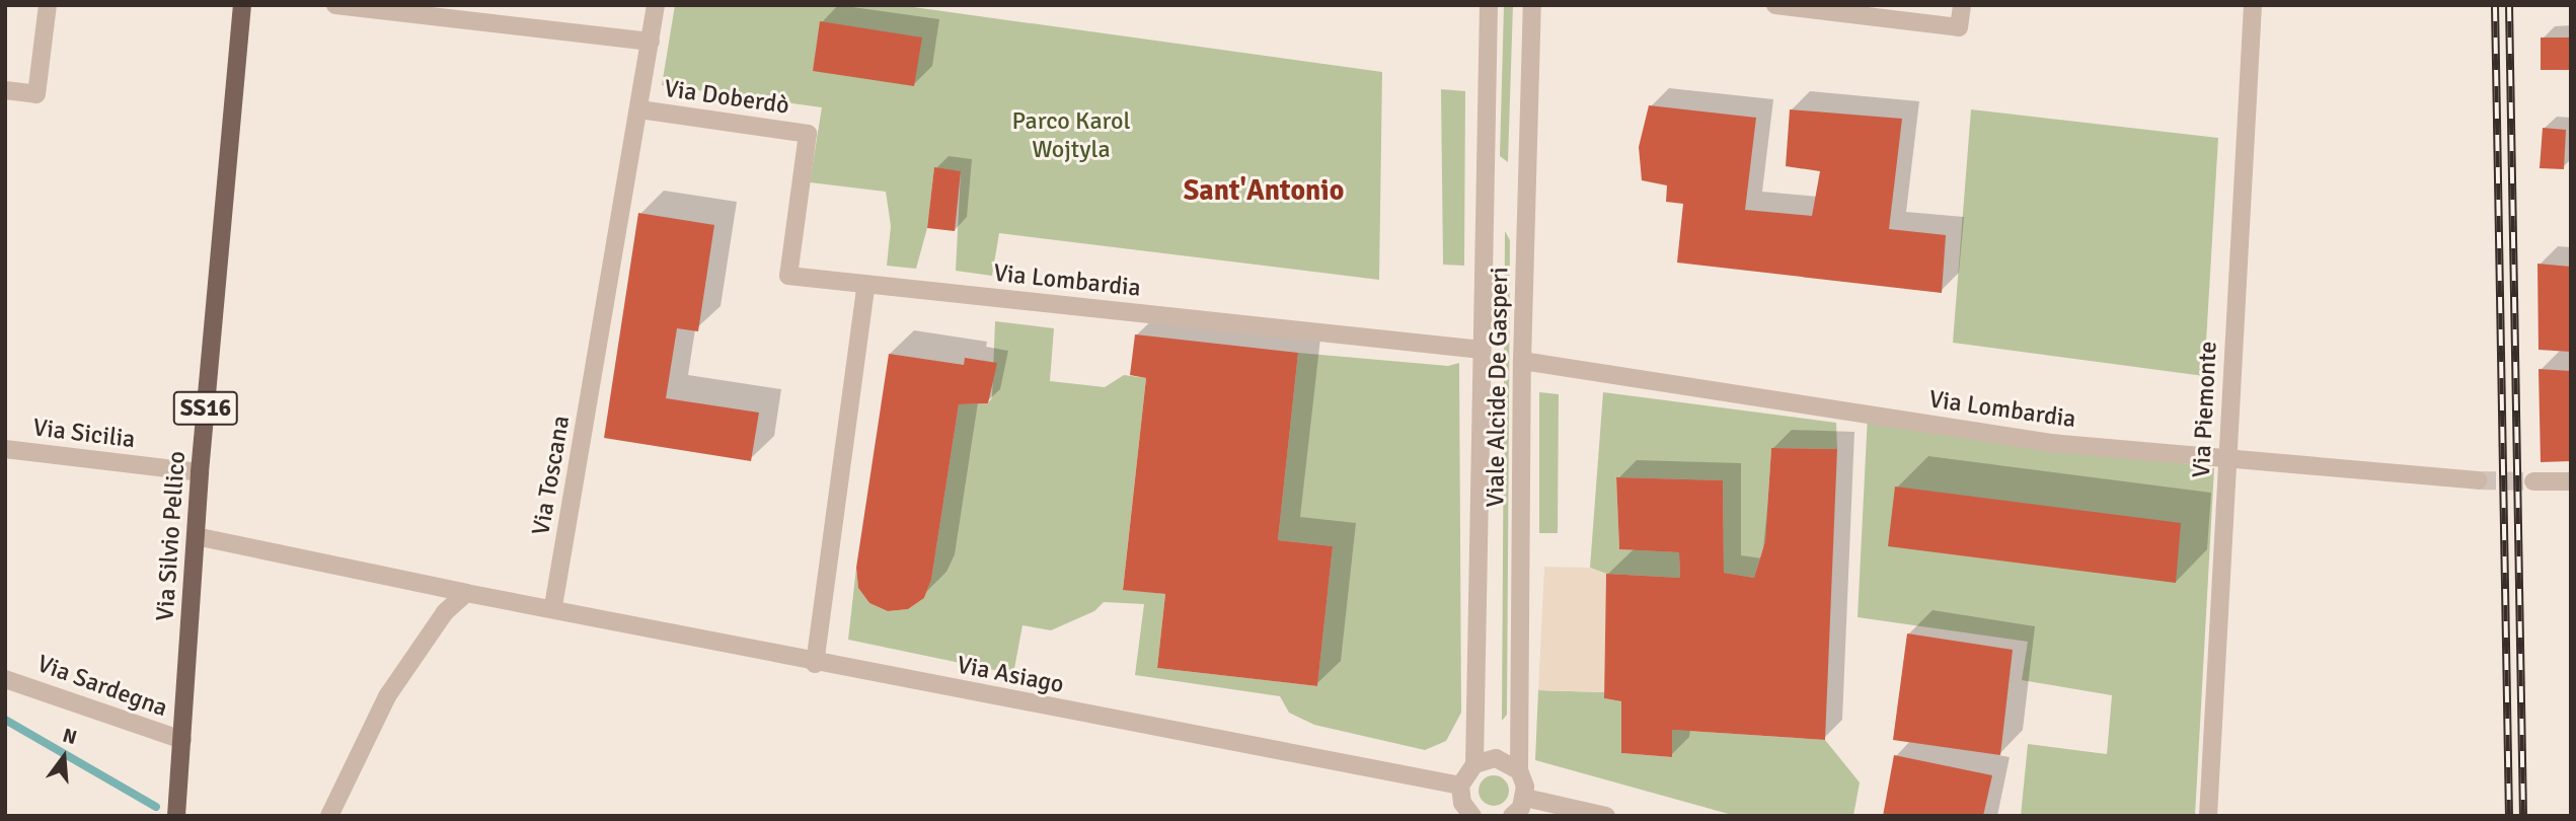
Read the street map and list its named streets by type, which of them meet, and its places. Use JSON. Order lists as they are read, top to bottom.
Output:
{
  "streets": {
    "main road": ["SS16", "Via Silvio Pellico"],
    "street": [
      "Via Doberdò",
      "Via Lombardia",
      "Viale Alcide De Gasperi",
      "Via Piemonte",
      "Via Sicilia",
      "Via Toscana",
      "Via Asiago",
      "Via Sardegna"
    ]
  },
  "crossings": [
    ["Via Doberdò", "Via Lombardia"],
    ["Via Doberdò", "Via Toscana"],
    ["Via Lombardia", "Viale Alcide De Gasperi"],
    ["Via Lombardia", "Via Piemonte"],
    ["Via Sicilia", "Via Silvio Pellico"],
    ["Via Toscana", "Via Asiago"],
    ["Via Silvio Pellico", "Via Sardegna"]
  ],
  "districts": ["Sant'Antonio"],
  "parks": ["Parco Karol Wojtyla"],
  "north": "top"
}
